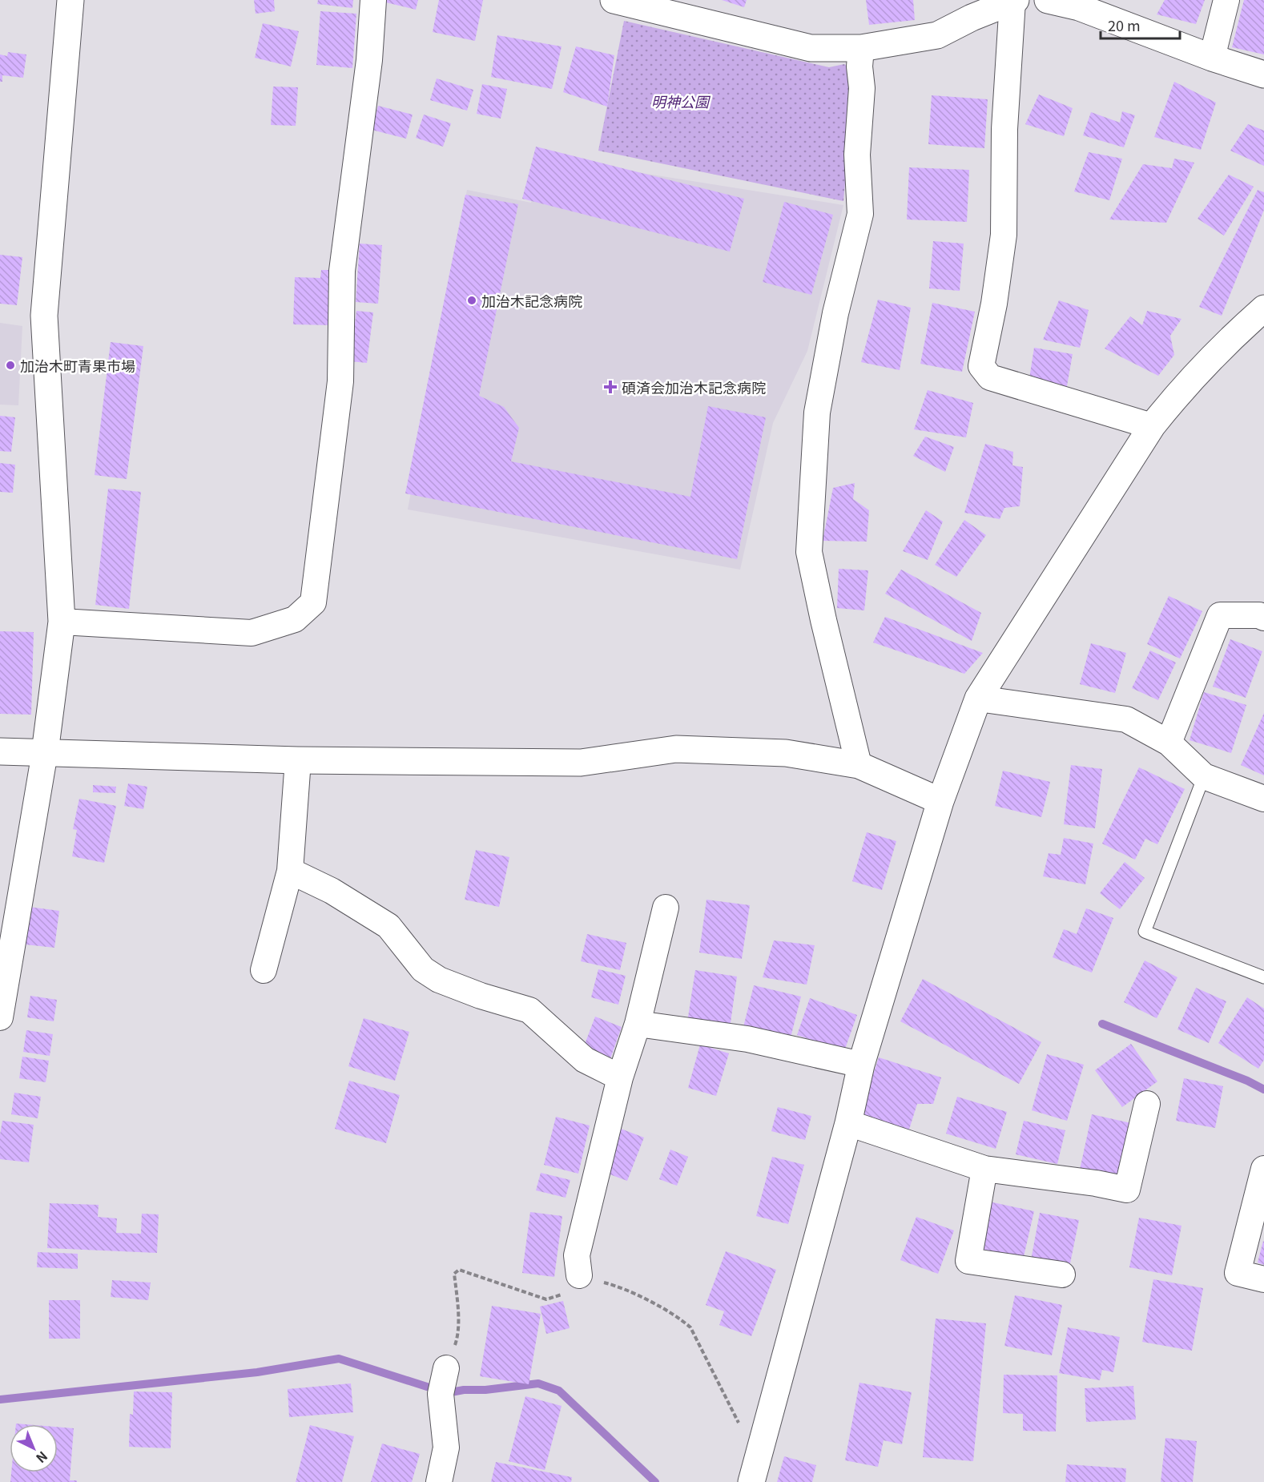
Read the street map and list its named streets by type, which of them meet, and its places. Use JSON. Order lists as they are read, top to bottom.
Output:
{
  "parks": ["明神公園"],
  "places": {
    "other": ["加治木記念病院", "加治木町青果市場"],
    "health": ["碩済会加治木記念病院"]
  },
  "scale_bar": "20 m",
  "north": "bottom right"
}
